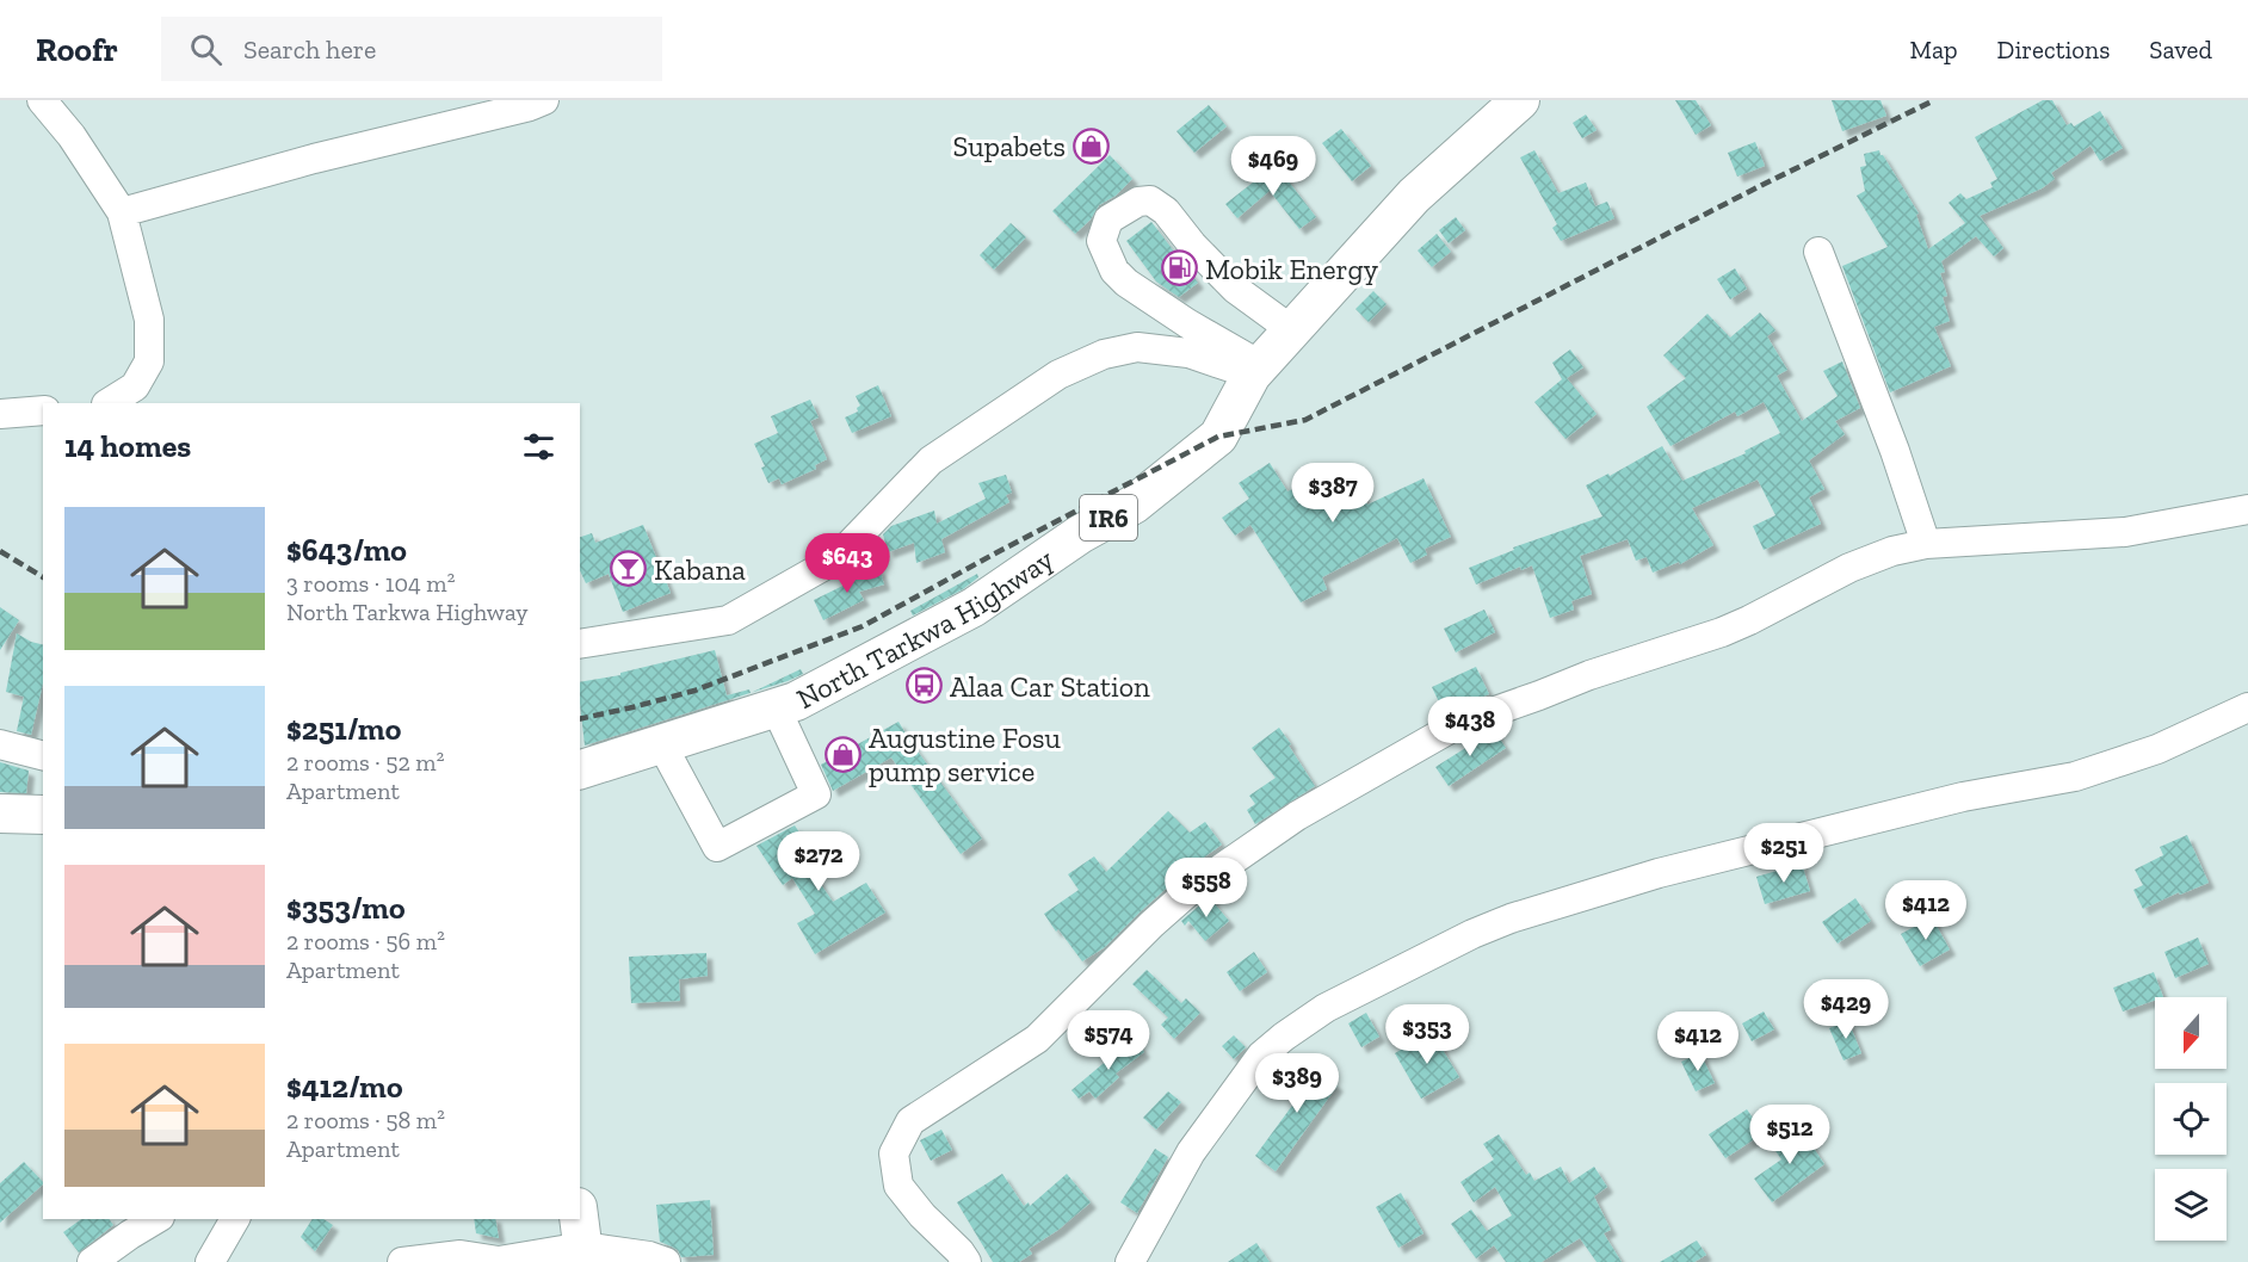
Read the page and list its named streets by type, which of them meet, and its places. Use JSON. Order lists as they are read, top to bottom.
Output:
{
  "streets": {
    "main road": ["IR6", "North Tarkwa Highway"]
  },
  "places": {
    "shop": ["Supabets", "Augustine Fosu pump service"],
    "fuel station": ["Mobik Energy"],
    "bar": ["Kabana"],
    "bus stop": ["Alaa Car Station"]
  },
  "north": "bottom",
  "page": {
    "header": "Roofr",
    "search": "Search here",
    "nav": ["Map", "Directions", "Saved"],
    "price": [
      "$469",
      "$387",
      "$643",
      "$438",
      "$251",
      "$272",
      "$558",
      "$412",
      "$429",
      "$353",
      "$574",
      "$412",
      "$389",
      "$512"
    ],
    "heading": "14 homes",
    "list": [
      {
        "name": "$643/mo",
        "note": "3 rooms · 104 m² · North Tarkwa Highway"
      },
      {
        "name": "$251/mo",
        "note": "2 rooms · 52 m² · Apartment"
      },
      {
        "name": "$353/mo",
        "note": "2 rooms · 56 m² · Apartment"
      },
      {
        "name": "$412/mo",
        "note": "2 rooms · 58 m² · Apartment"
      }
    ]
  }
}
